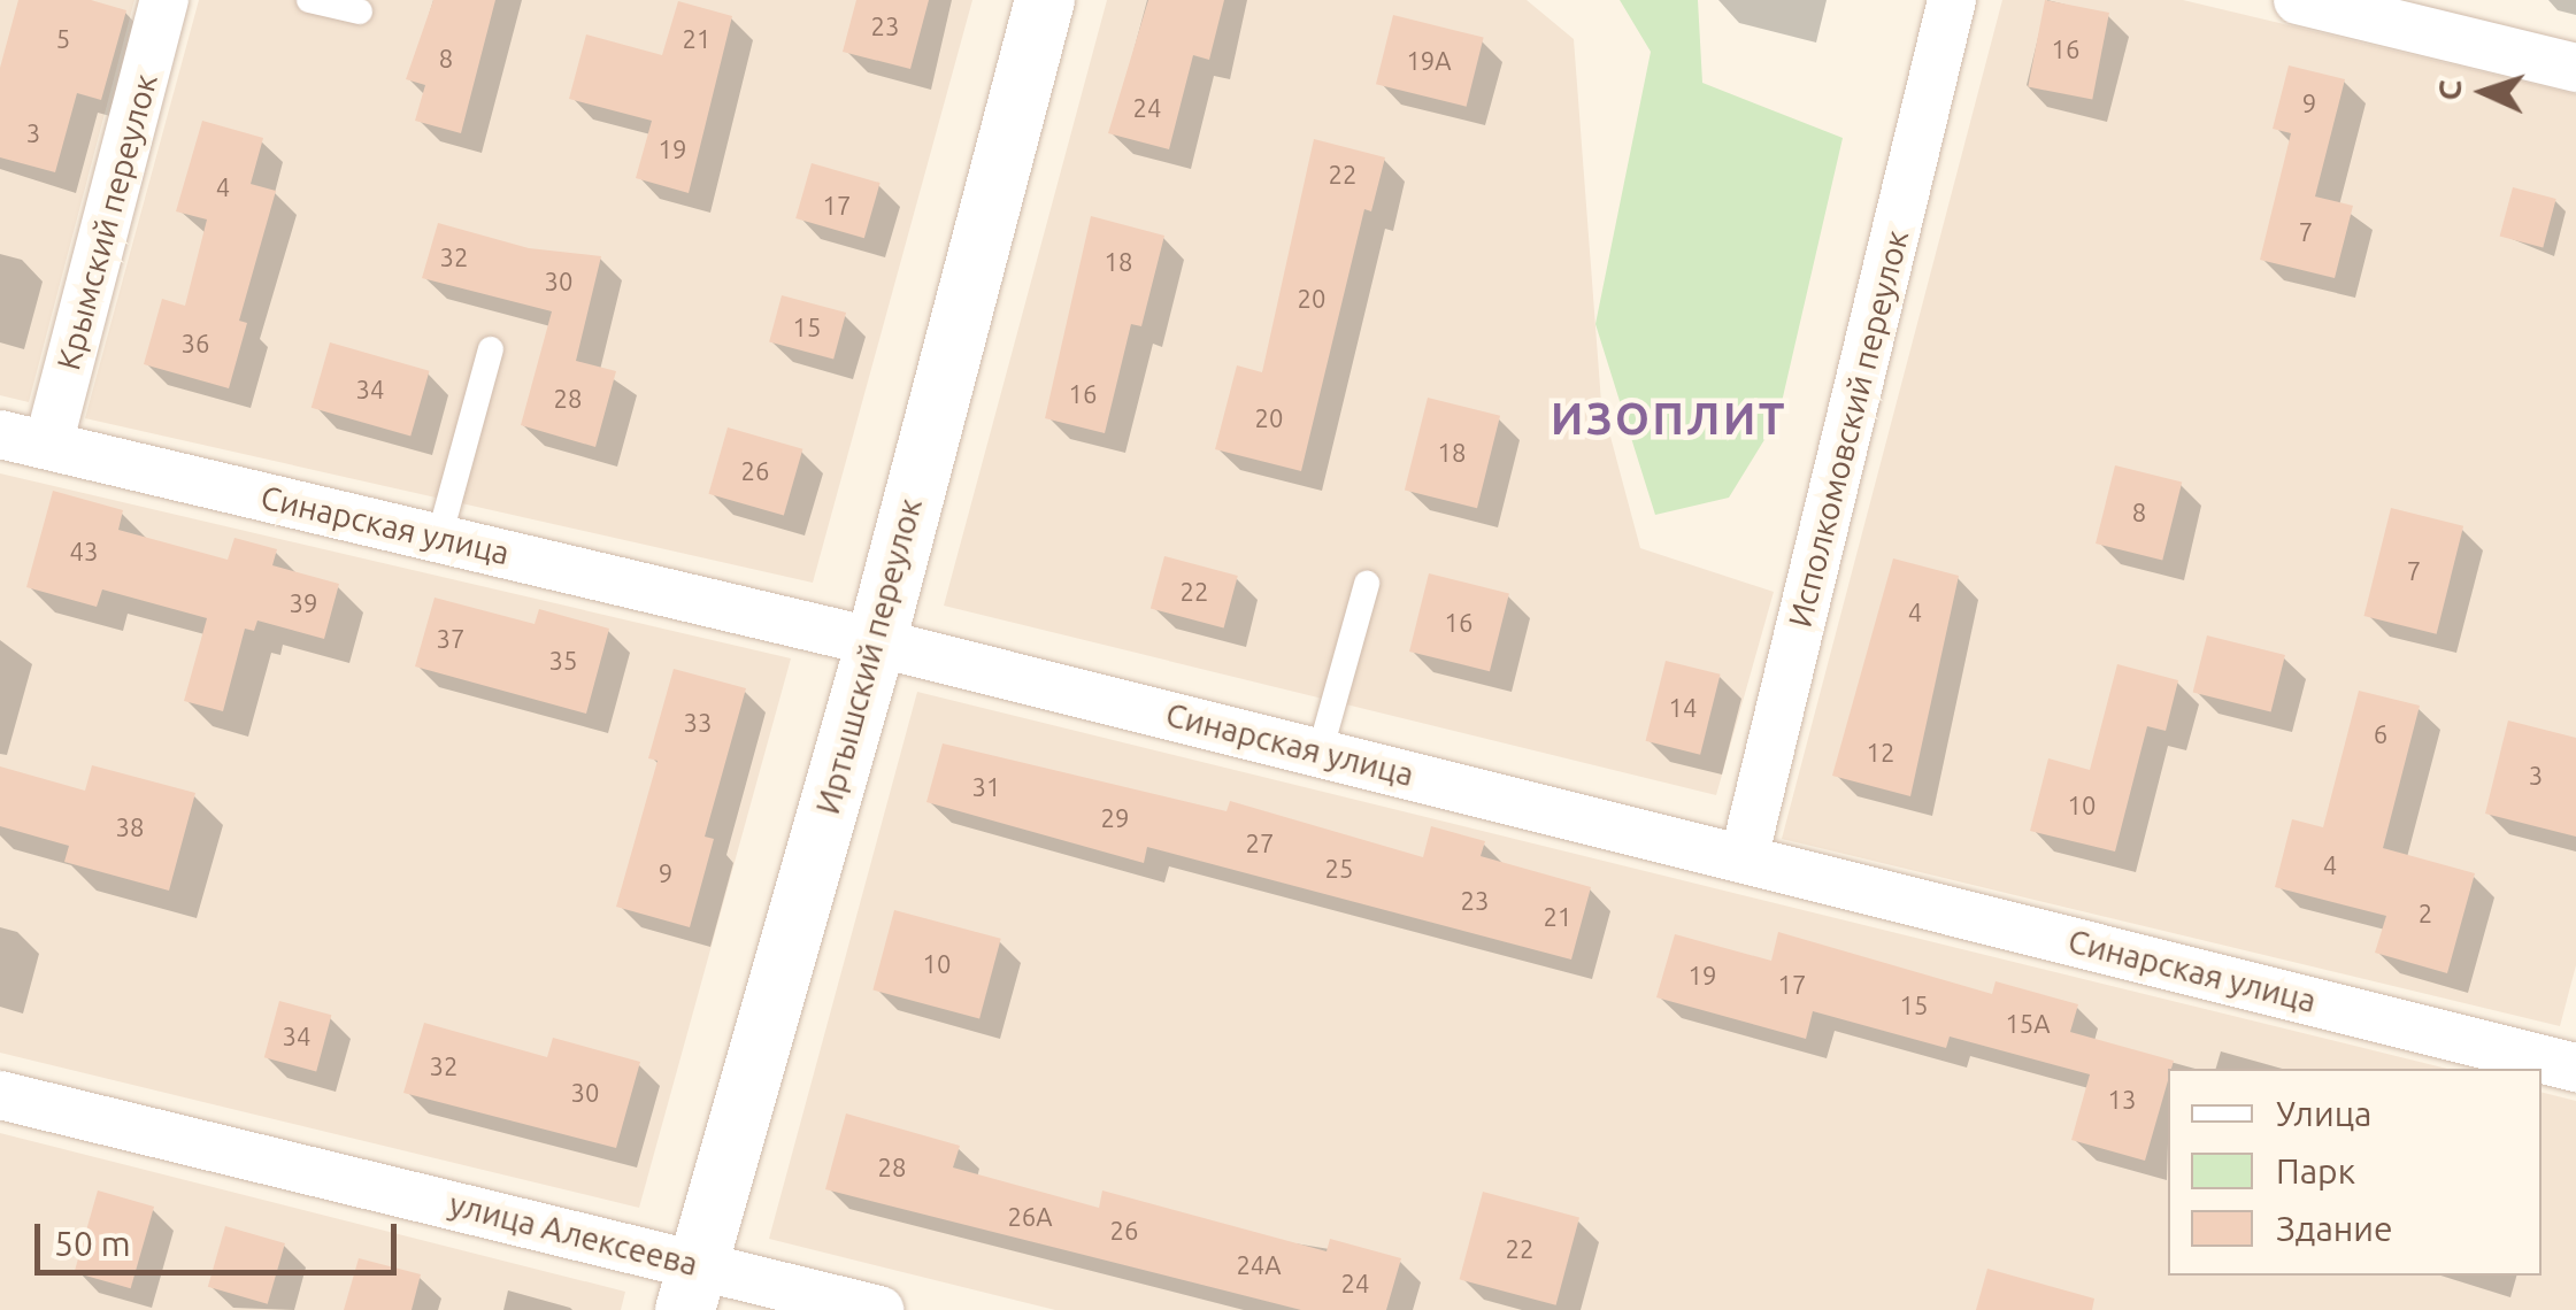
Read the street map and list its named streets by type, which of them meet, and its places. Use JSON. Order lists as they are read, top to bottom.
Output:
{
  "streets": {
    "street": [
      "Крымский переулок",
      "Исполкомовский переулок",
      "Синарская улица",
      "Иртышский переулок",
      "улица Алексеева"
    ]
  },
  "crossings": [
    ["Крымский переулок", "Синарская улица"],
    ["Исполкомовский переулок", "Синарская улица"],
    ["Синарская улица", "Иртышский переулок"],
    ["Иртышский переулок", "улица Алексеева"]
  ],
  "districts": ["ИЗОПЛИТ"],
  "house_numbers": [
    "23",
    "5",
    "21",
    "16",
    "8",
    "19А",
    "9",
    "24",
    "3",
    "19",
    "22",
    "4",
    "17",
    "7",
    "32",
    "18",
    "30",
    "20",
    "15",
    "36",
    "34",
    "16",
    "28",
    "20",
    "18",
    "26",
    "8",
    "43",
    "7",
    "22",
    "39",
    "4",
    "16",
    "37",
    "35",
    "14",
    "33",
    "6",
    "12",
    "3",
    "31",
    "10",
    "29",
    "38",
    "27",
    "4",
    "25",
    "9",
    "23",
    "2",
    "21",
    "10",
    "19",
    "17",
    "15",
    "15А",
    "34",
    "32",
    "30",
    "13",
    "28",
    "26А",
    "26",
    "22",
    "24А",
    "24"
  ],
  "legend": ["Улица", "Парк", "Здание"],
  "scale_bar": "50 m",
  "north": "left"
}
